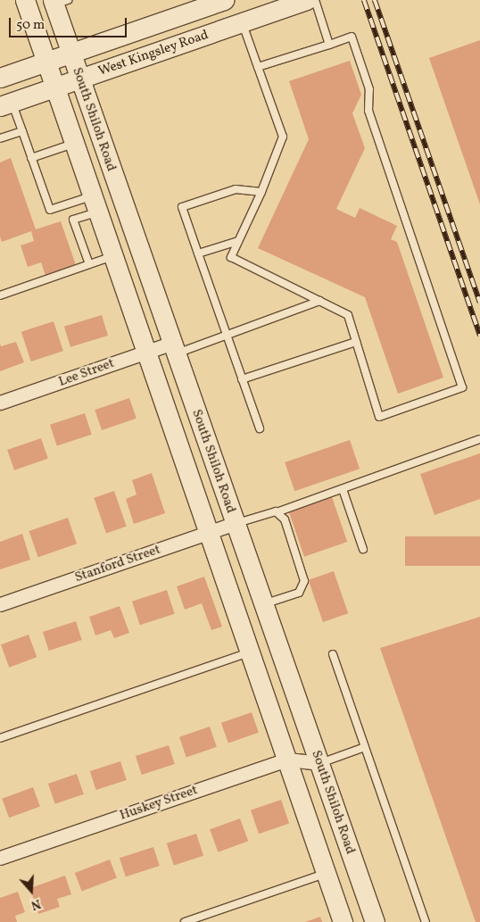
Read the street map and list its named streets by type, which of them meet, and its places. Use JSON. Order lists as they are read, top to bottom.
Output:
{
  "streets": {
    "main road": ["West Kingsley Road", "South Shiloh Road"],
    "street": ["Lee Street", "Stanford Street", "Huskey Street"]
  },
  "crossings": [
    ["West Kingsley Road", "South Shiloh Road"],
    ["South Shiloh Road", "Lee Street"],
    ["South Shiloh Road", "Stanford Street"],
    ["South Shiloh Road", "Huskey Street"]
  ],
  "scale_bar": "50 m",
  "north": "bottom"
}
